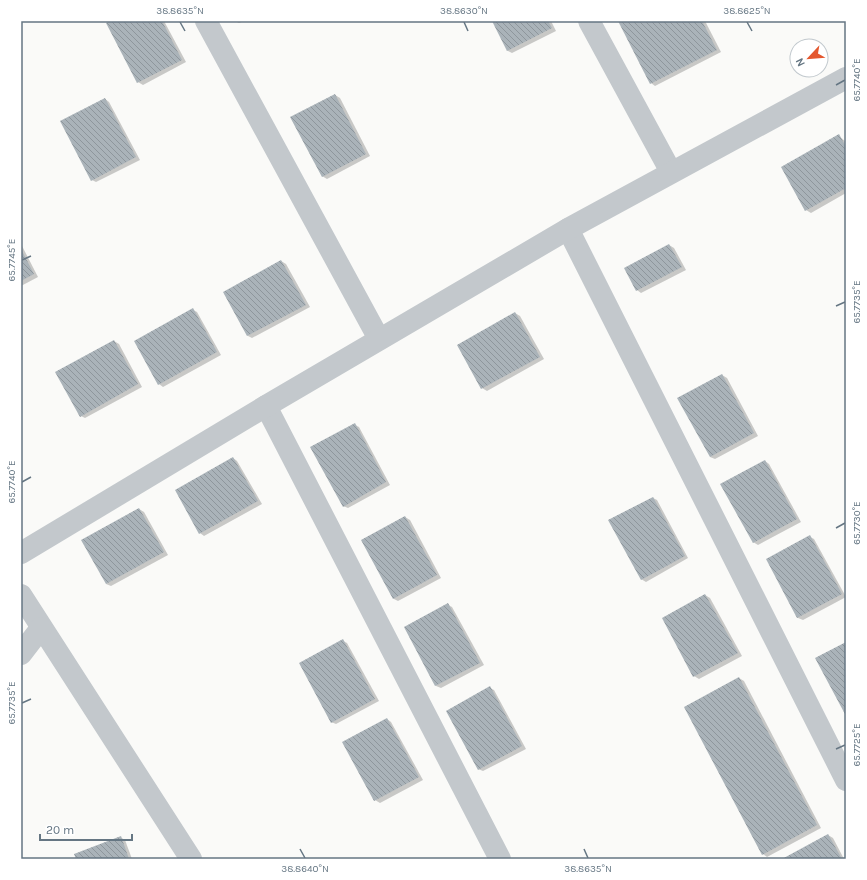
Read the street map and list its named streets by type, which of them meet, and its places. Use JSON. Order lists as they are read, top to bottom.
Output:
{
  "scale_bar": "20 m",
  "north": "bottom left",
  "coordinates": [
    "38.8635°N",
    "38.8630°N",
    "38.8625°N",
    "65.7740°E",
    "65.7745°E",
    "65.7735°E",
    "65.7730°E",
    "65.7725°E",
    "38.8640°N"
  ]
}
